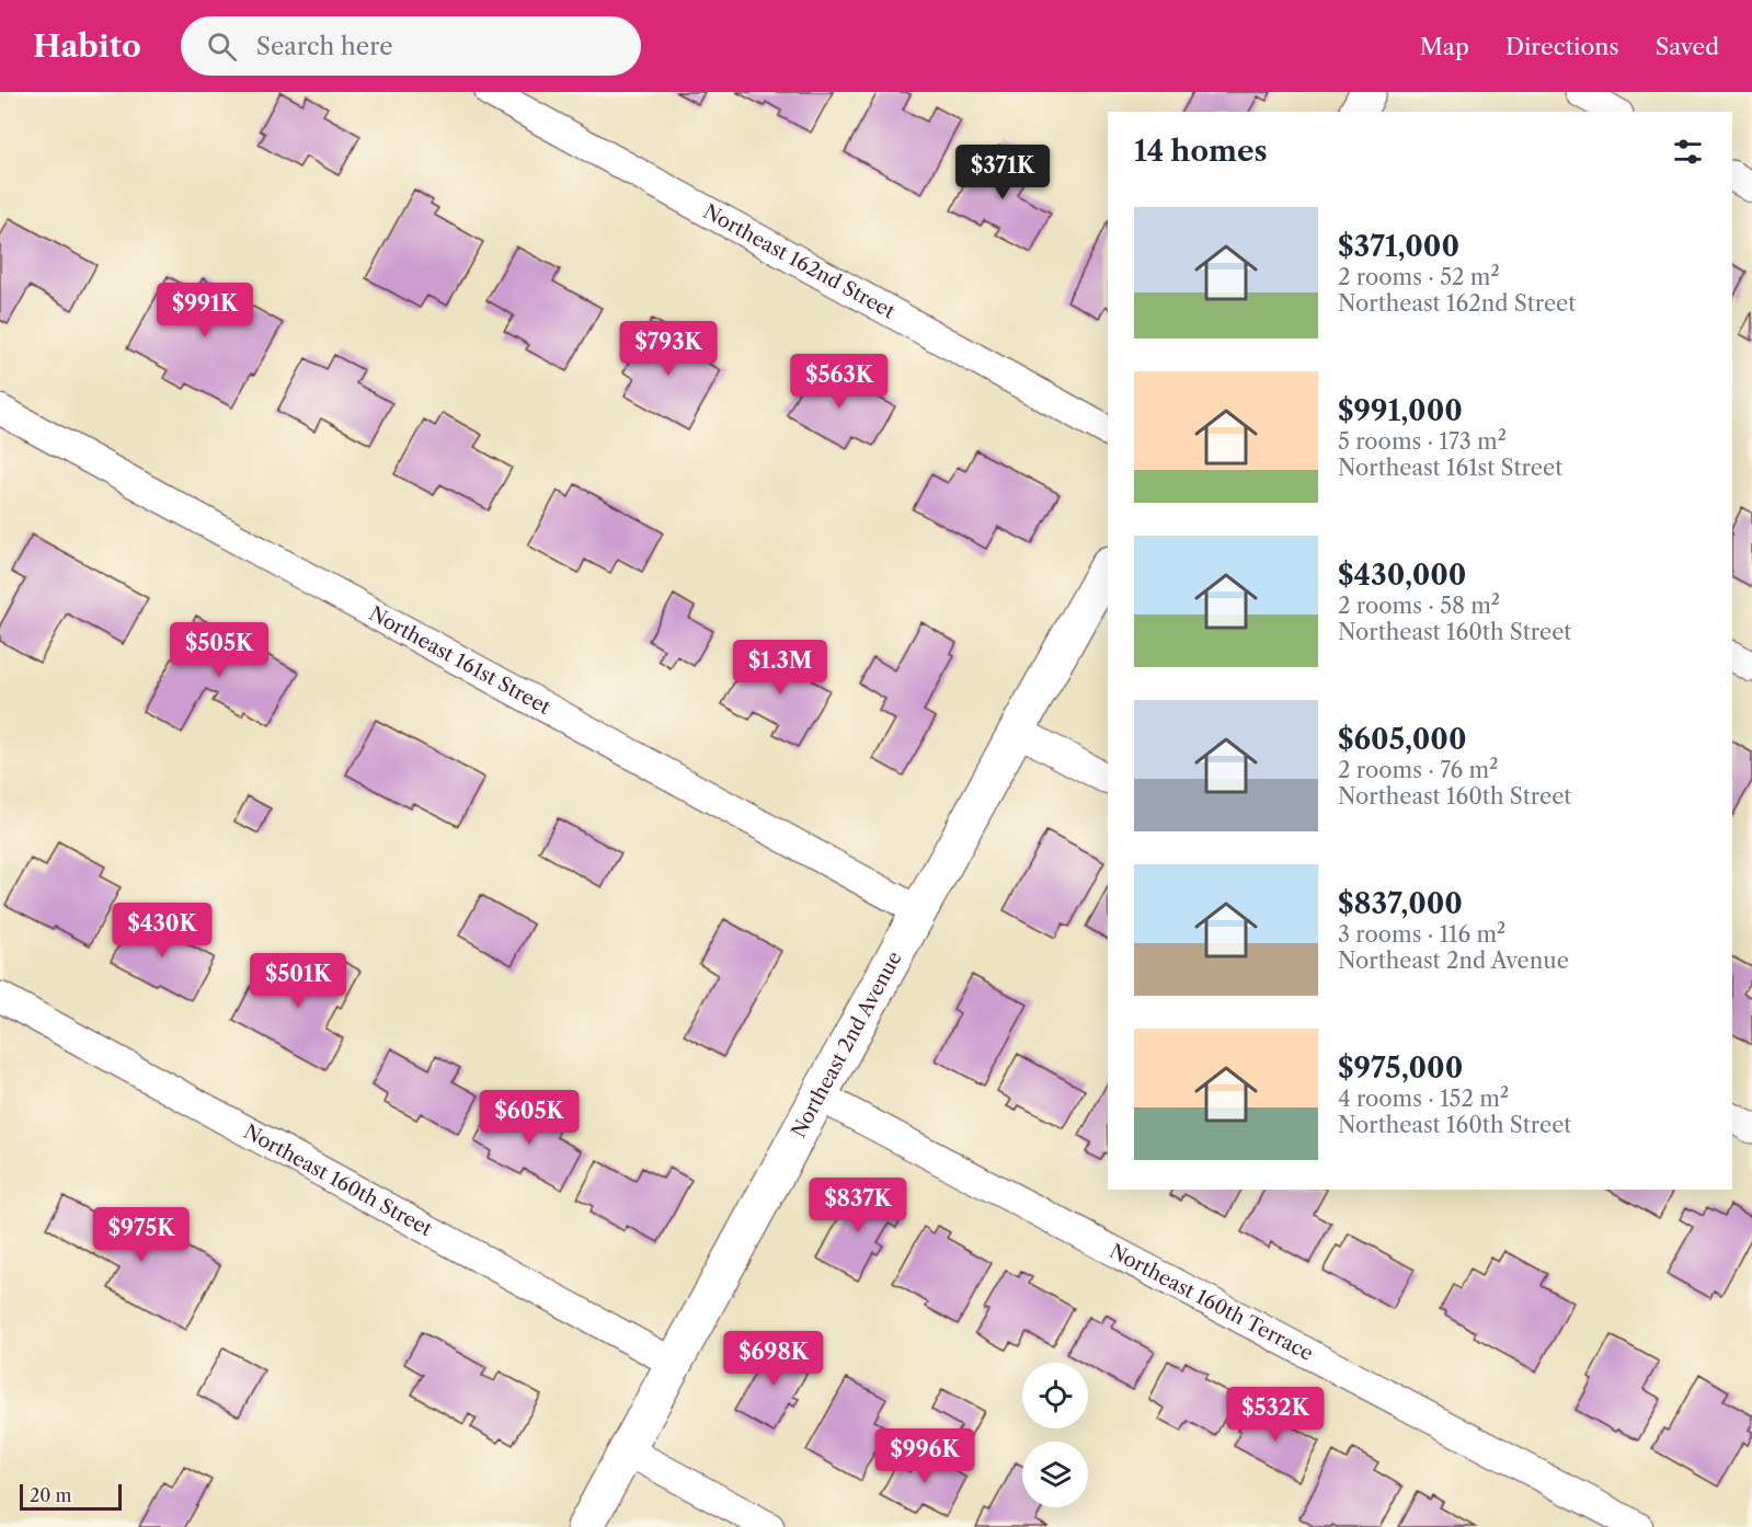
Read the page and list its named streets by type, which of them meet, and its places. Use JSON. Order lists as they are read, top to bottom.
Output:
{
  "streets": {
    "street": [
      "Northeast 162nd Street",
      "Northeast 161st Street",
      "Northeast 2nd Avenue",
      "Northeast 160th Street",
      "Northeast 160th Terrace"
    ]
  },
  "crossings": [
    ["Northeast 161st Street", "Northeast 2nd Avenue"],
    ["Northeast 2nd Avenue", "Northeast 160th Street"],
    ["Northeast 2nd Avenue", "Northeast 160th Terrace"]
  ],
  "scale_bar": "20 m",
  "page": {
    "header": "Habito",
    "search": "Search here",
    "nav": ["Map", "Directions", "Saved"],
    "heading": "14 homes",
    "price": [
      "$371K",
      "$991K",
      "$793K",
      "$563K",
      "$505K",
      "$1.3M",
      "$430K",
      "$501K",
      "$605K",
      "$837K",
      "$975K",
      "$698K",
      "$532K",
      "$996K"
    ],
    "list": [
      {
        "name": "$371,000",
        "note": "2 rooms · 52 m² · Northeast 162nd Street"
      },
      {
        "name": "$991,000",
        "note": "5 rooms · 173 m² · Northeast 161st Street"
      },
      {
        "name": "$430,000",
        "note": "2 rooms · 58 m² · Northeast 160th Street"
      },
      {
        "name": "$605,000",
        "note": "2 rooms · 76 m² · Northeast 160th Street"
      },
      {
        "name": "$837,000",
        "note": "3 rooms · 116 m² · Northeast 2nd Avenue"
      },
      {
        "name": "$975,000",
        "note": "4 rooms · 152 m² · Northeast 160th Street"
      }
    ],
    "scale": "20 m"
  }
}
